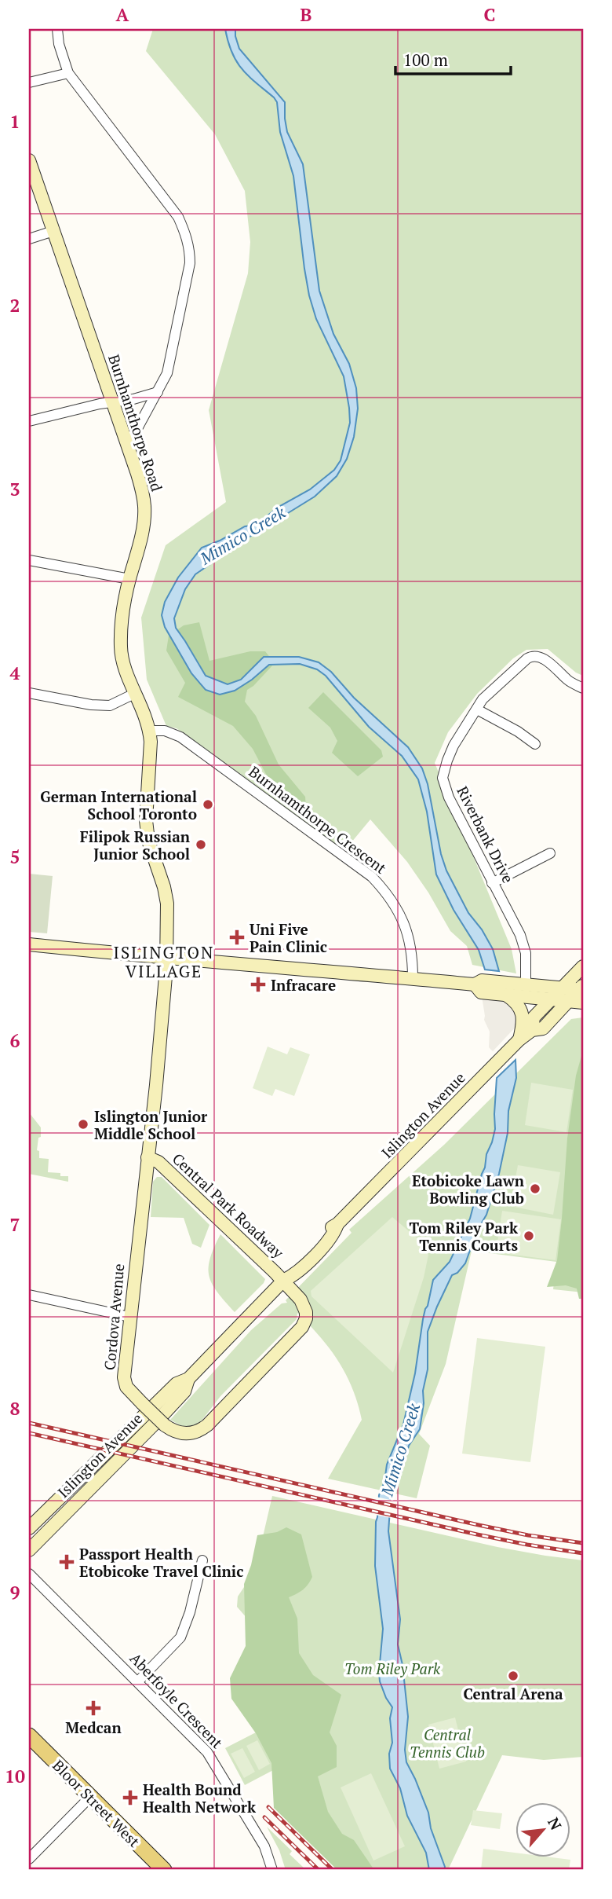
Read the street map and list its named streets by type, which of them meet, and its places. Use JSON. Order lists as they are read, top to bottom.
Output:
{
  "streets": {
    "main road": [
      "Burnhamthorpe Road",
      "Islington Avenue",
      "Central Park Roadway",
      "Cordova Avenue",
      "Bloor Street West"
    ],
    "street": ["Burnhamthorpe Crescent", "Riverbank Drive", "Aberfoyle Crescent"]
  },
  "crossings": [
    ["Burnhamthorpe Road", "Burnhamthorpe Crescent"],
    ["Burnhamthorpe Road", "Cordova Avenue"],
    ["Islington Avenue", "Central Park Roadway"],
    ["Islington Avenue", "Cordova Avenue"],
    ["Central Park Roadway", "Cordova Avenue"]
  ],
  "districts": ["ISLINGTON VILLAGE"],
  "water": ["Mimico Creek"],
  "parks": ["Tom Riley Park", "Central Tennis Club"],
  "places": {
    "other": [
      "German International School Toronto",
      "Filipok Russian Junior School",
      "Islington Junior Middle School",
      "Etobicoke Lawn Bowling Club",
      "Tom Riley Park Tennis Courts",
      "Central Arena"
    ],
    "health": [
      "Uni Five Pain Clinic",
      "Infracare",
      "Passport Health Etobicoke Travel Clinic",
      "Medcan",
      "Health Bound Health Network"
    ]
  },
  "scale_bar": "100 m",
  "north": "top right",
  "grid": {
    "columns": ["A", "B", "C"],
    "rows": [
      "1",
      "2",
      "3",
      "4",
      "5",
      "6",
      "7",
      "8",
      "9",
      "10"
    ]
  }
}
